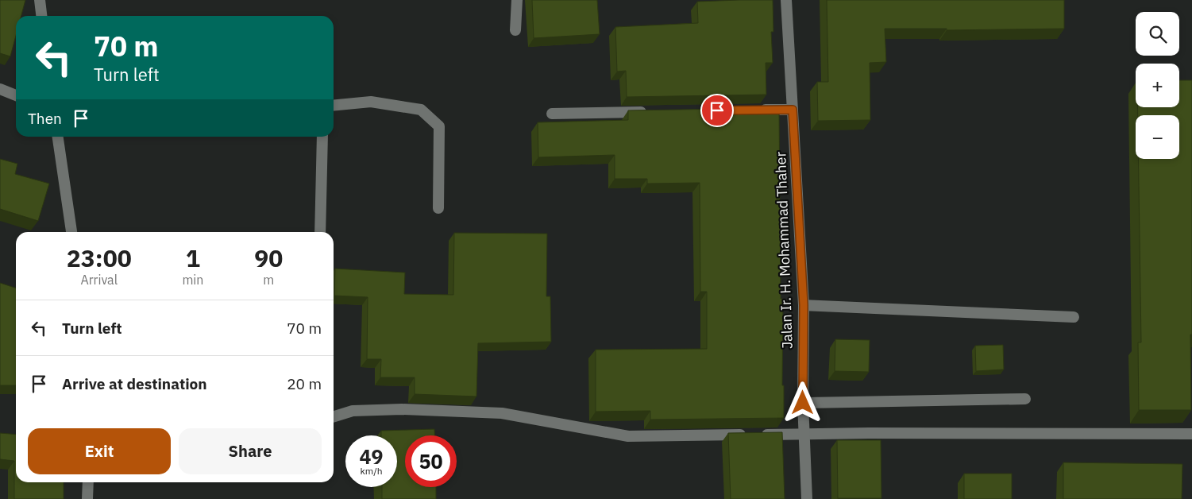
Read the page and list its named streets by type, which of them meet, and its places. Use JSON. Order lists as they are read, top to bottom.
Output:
{
  "streets": {
    "street": ["Jalan Ir. H. Mohammad Thaher"]
  },
  "page": {
    "map_buttons": ["+", "−"],
    "turn": ["70 m", "Turn left"],
    "then": "Then",
    "eta": [
      "23:00",
      "Arrival",
      "1",
      "min",
      "90",
      "m"
    ],
    "list": [
      {
        "name": "Turn left",
        "value": "70 m"
      },
      {
        "name": "Arrive at destination",
        "value": "20 m"
      }
    ],
    "buttons": ["Exit", "Share"],
    "speed": "49 km/h",
    "limit": "50"
  }
}
